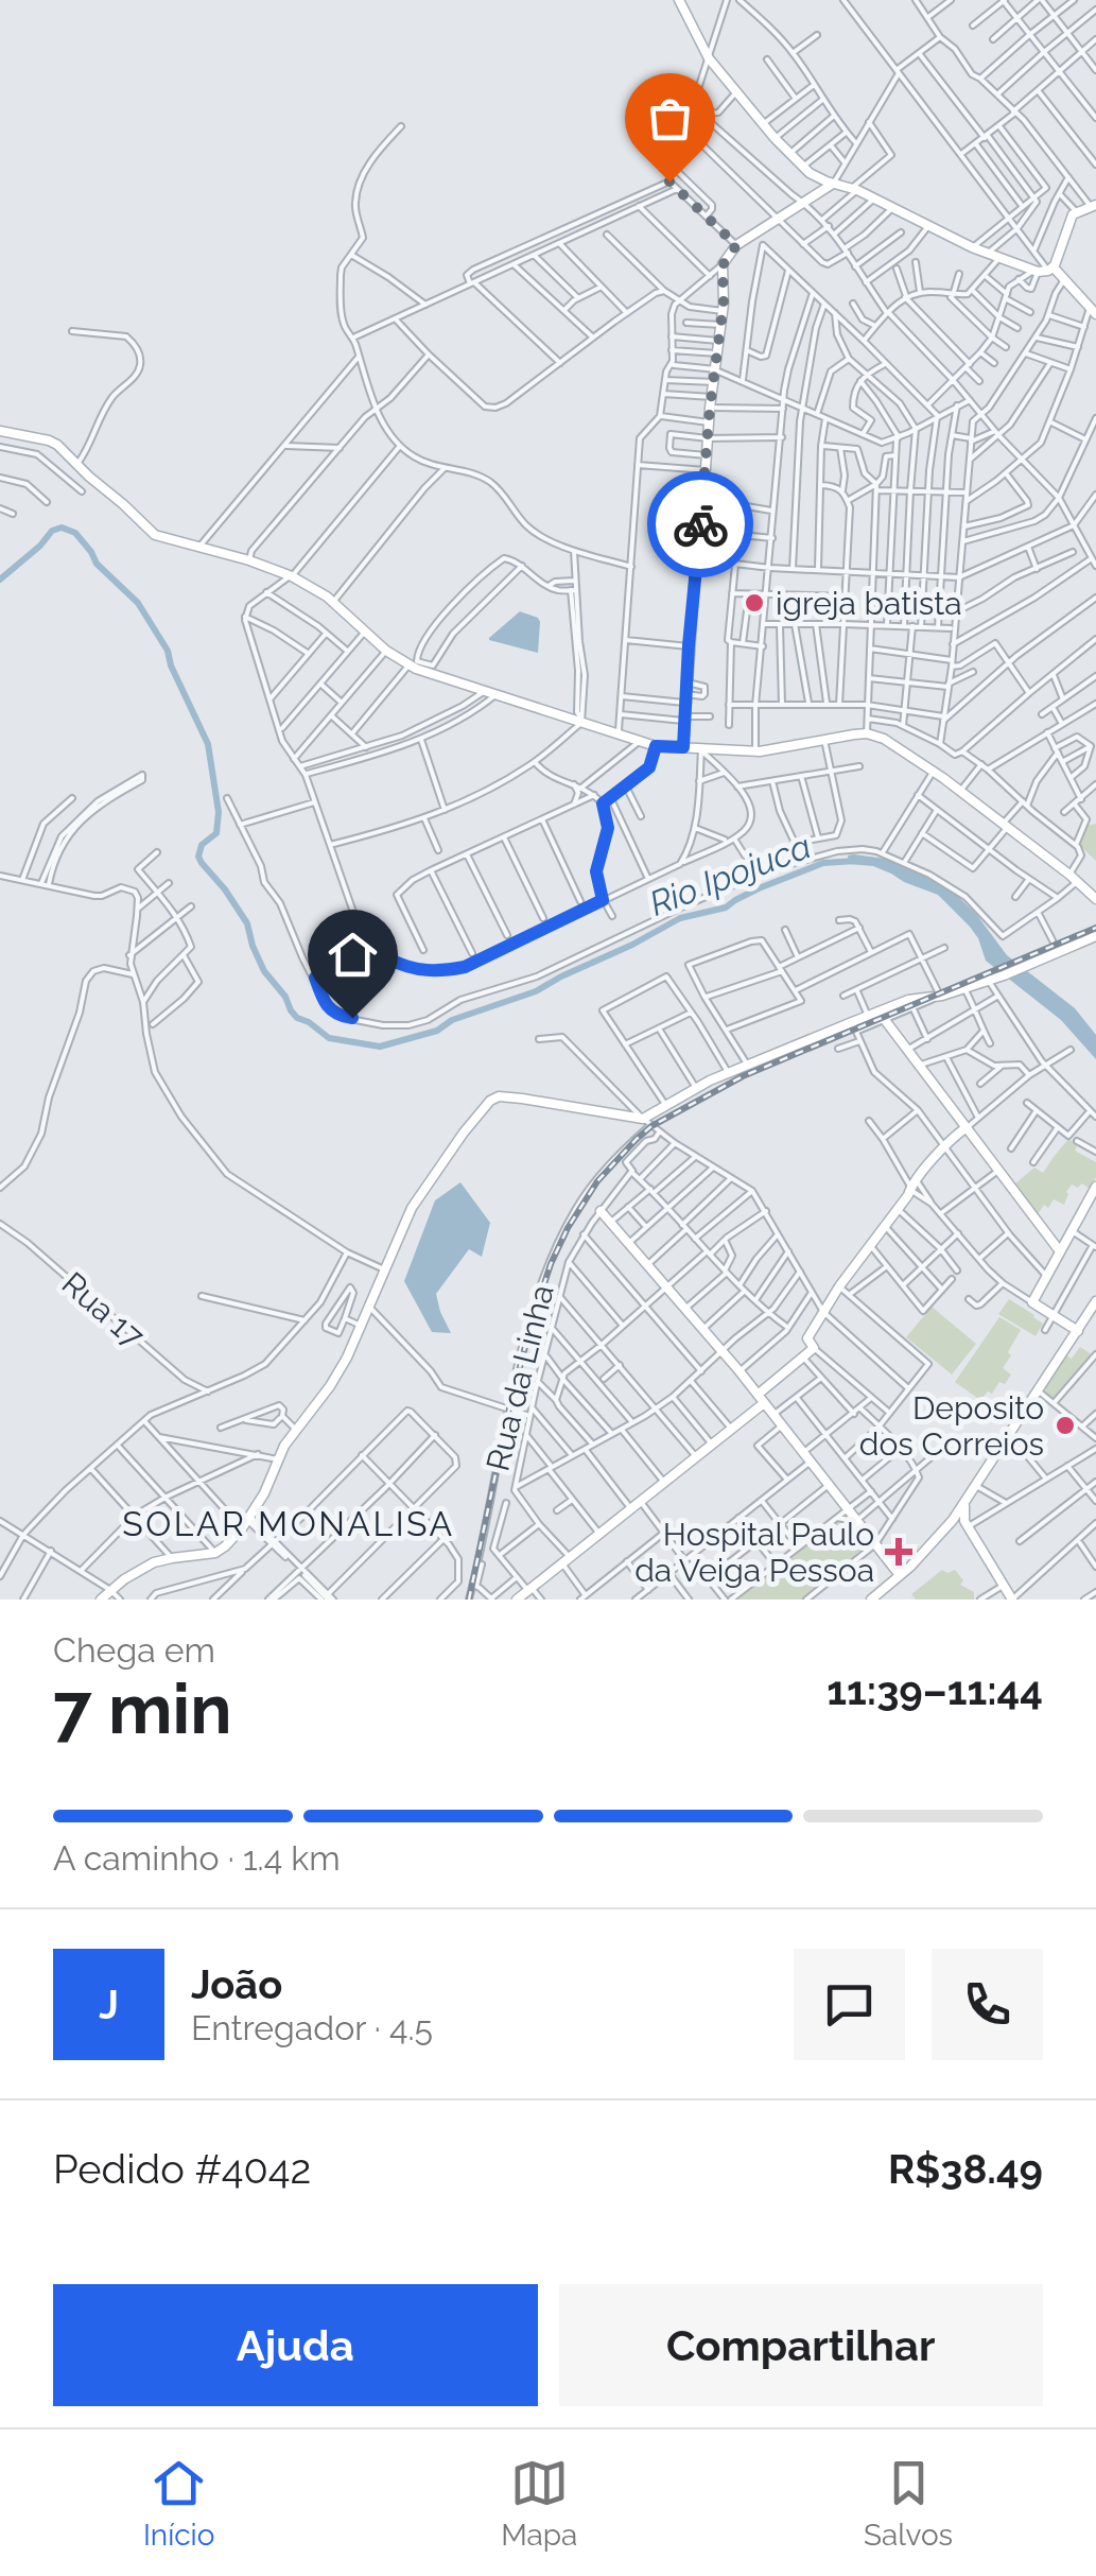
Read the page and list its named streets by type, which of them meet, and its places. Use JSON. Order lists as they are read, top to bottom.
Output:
{
  "streets": {
    "street": ["Rua 17", "Rua da Linha"]
  },
  "districts": ["SOLAR MONALISA"],
  "water": ["Rio Ipojuca"],
  "places": {
    "other": ["igreja batista", "Deposito dos Correios"],
    "health": ["Hospital Paulo da Veiga Pessoa"]
  },
  "page": {
    "heading": ["7 min", "Chega em", "11:39–11:44"],
    "panel": [
      "João",
      "Entregador · 4.5",
      "Pedido #4042",
      "R$38.49"
    ],
    "bar": "A caminho · 1.4 km",
    "round": "J",
    "buttons": ["Ajuda", "Compartilhar"],
    "tabs": ["Início", "Mapa", "Salvos"]
  }
}
